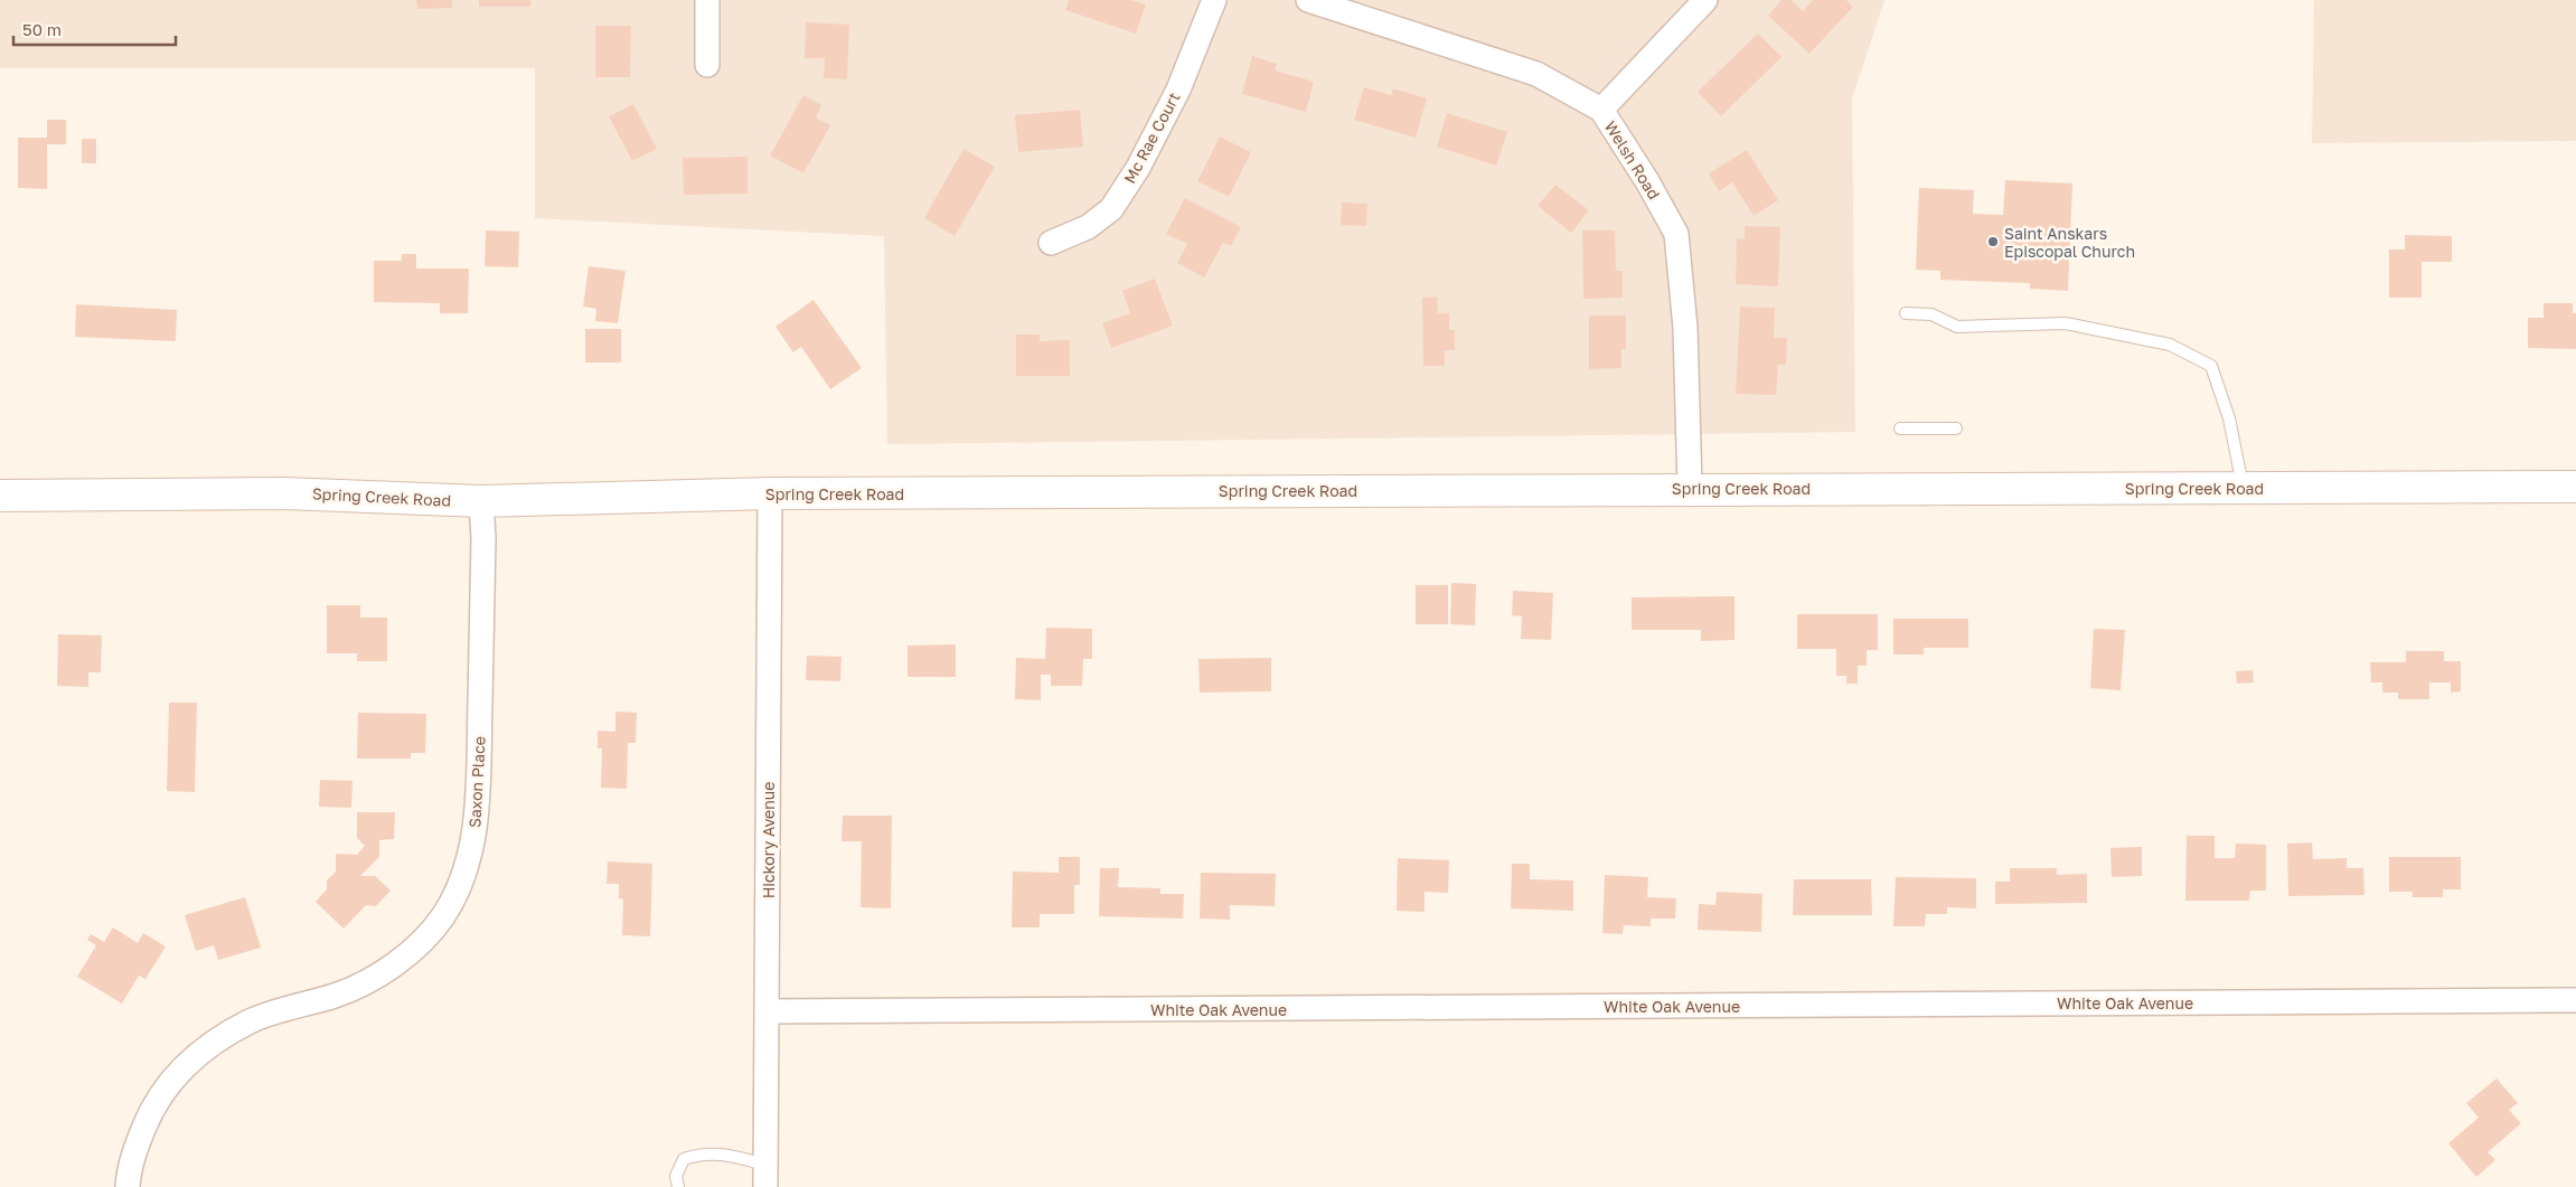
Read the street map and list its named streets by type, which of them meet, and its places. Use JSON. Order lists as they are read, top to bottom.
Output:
{
  "streets": {
    "main road": ["Spring Creek Road"],
    "street": [
      "Mc Rae Court",
      "Welsh Road",
      "Saxon Place",
      "Hickory Avenue",
      "White Oak Avenue"
    ]
  },
  "crossings": [
    ["Welsh Road", "Spring Creek Road"],
    ["Spring Creek Road", "Saxon Place"],
    ["Spring Creek Road", "Hickory Avenue"],
    ["Hickory Avenue", "White Oak Avenue"]
  ],
  "places": ["Saint Anskars Episcopal Church"],
  "scale_bar": "50 m"
}
